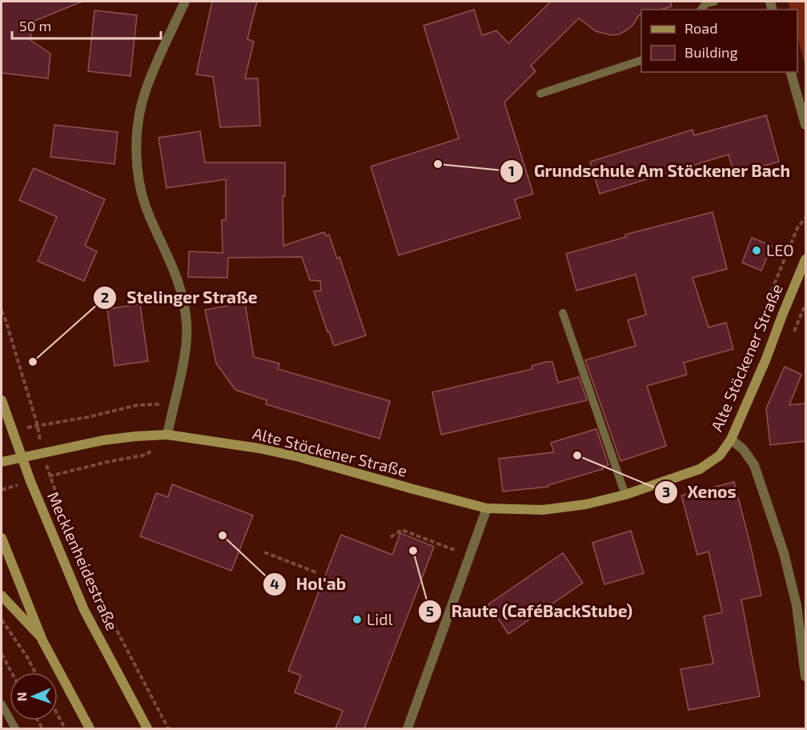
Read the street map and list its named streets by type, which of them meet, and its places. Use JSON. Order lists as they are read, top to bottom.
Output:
{
  "streets": {
    "street": ["Alte Stöckener Straße", "Mecklenheidestraße"]
  },
  "crossings": [
    ["Alte Stöckener Straße", "Mecklenheidestraße"]
  ],
  "places": [
    "Grundschule Am Stöckener Bach",
    "LEO",
    "Stelinger Straße",
    "Xenos",
    "Hol'ab",
    "Raute (CaféBackStube)",
    "Lidl"
  ],
  "legend": ["Road", "Building"],
  "scale_bar": "50 m",
  "north": "left"
}
